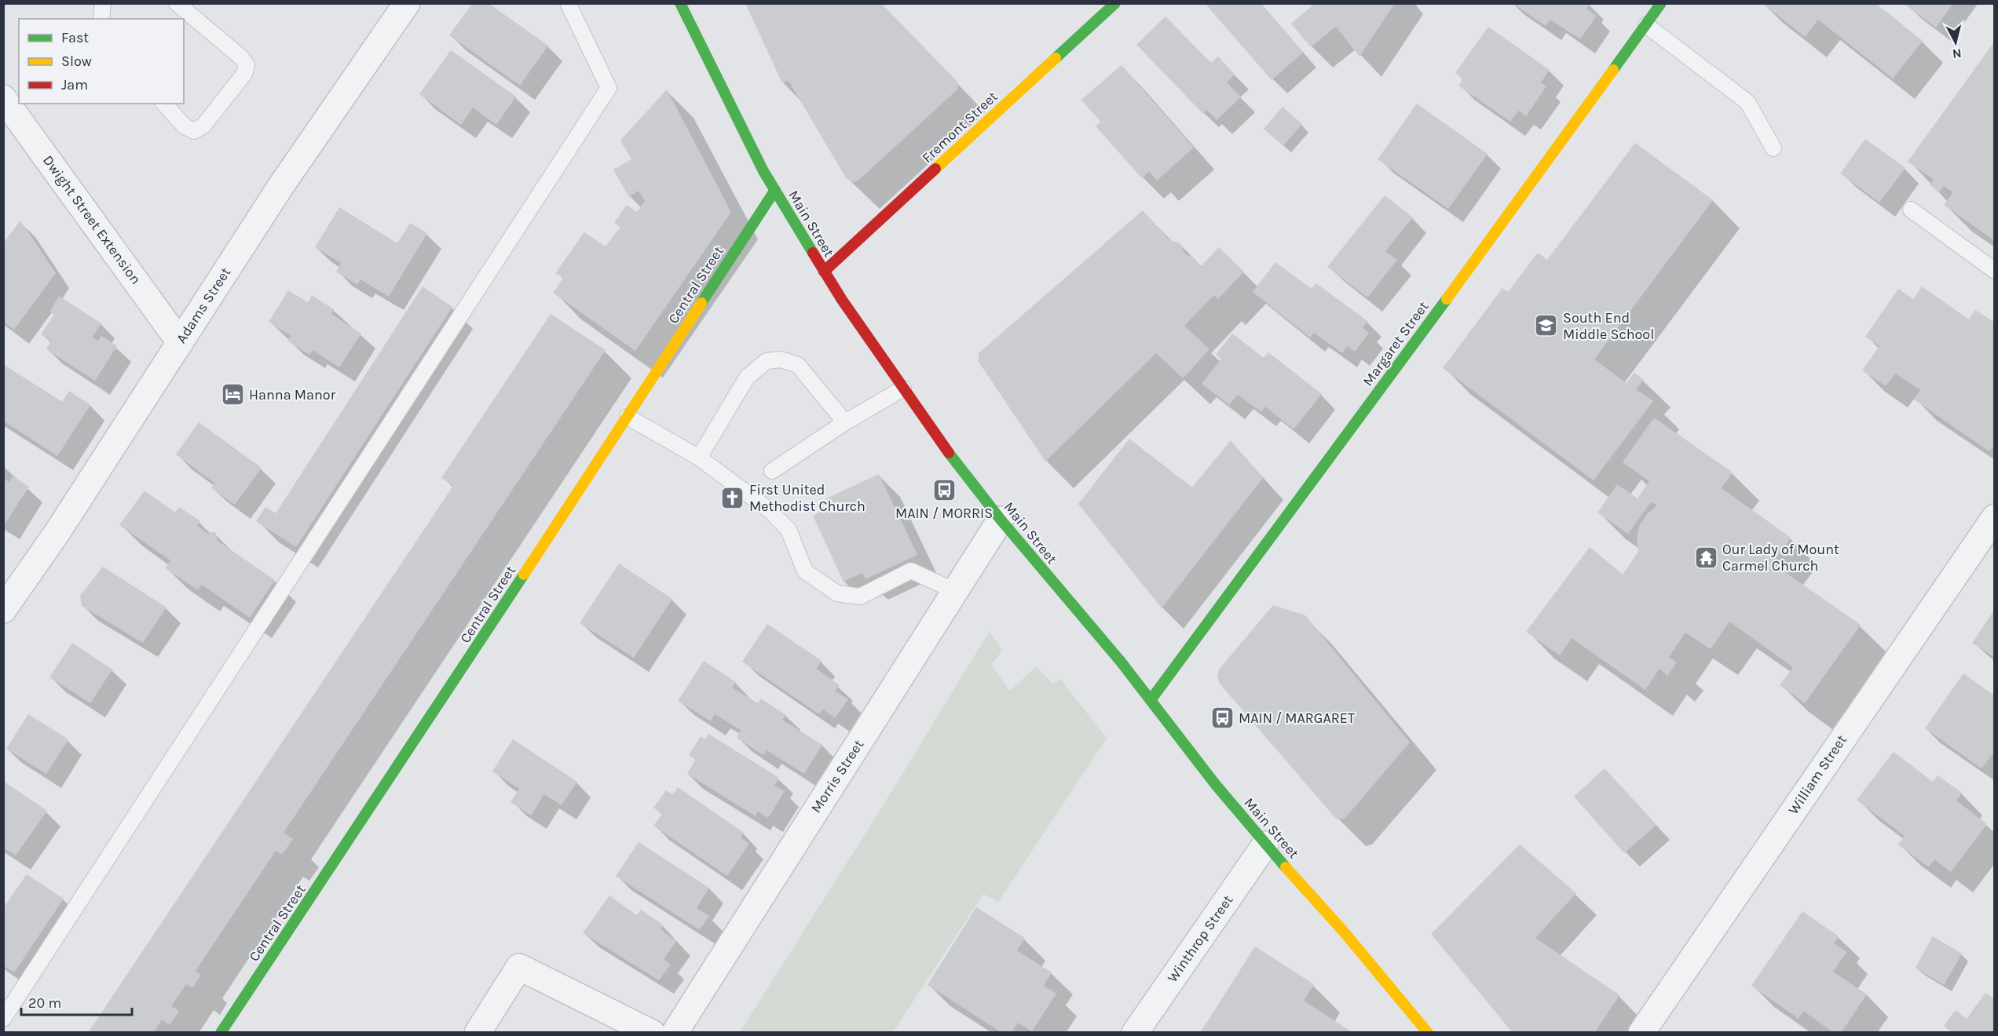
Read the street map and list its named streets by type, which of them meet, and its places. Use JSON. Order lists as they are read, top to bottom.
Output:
{
  "streets": {
    "main road": [
      "Fremont Street",
      "Main Street",
      "Central Street",
      "Margaret Street"
    ],
    "street": [
      "Dwight Street Extension",
      "Adams Street",
      "William Street",
      "Morris Street",
      "Winthrop Street"
    ]
  },
  "crossings": [
    ["Fremont Street", "Main Street"],
    ["Dwight Street Extension", "Adams Street"],
    ["Main Street", "Central Street"],
    ["Main Street", "Margaret Street"],
    ["Main Street", "Morris Street"],
    ["Main Street", "Winthrop Street"]
  ],
  "places": {
    "school or university": ["South End Middle School"],
    "hotel": ["Hanna Manor"],
    "bus stop": ["MAIN / MORRIS", "MAIN / MARGARET"],
    "church": ["First United Methodist Church"],
    "temple": ["Our Lady of Mount Carmel Church"]
  },
  "legend": ["Fast", "Slow", "Jam"],
  "scale_bar": "20 m",
  "north": "bottom"
}
